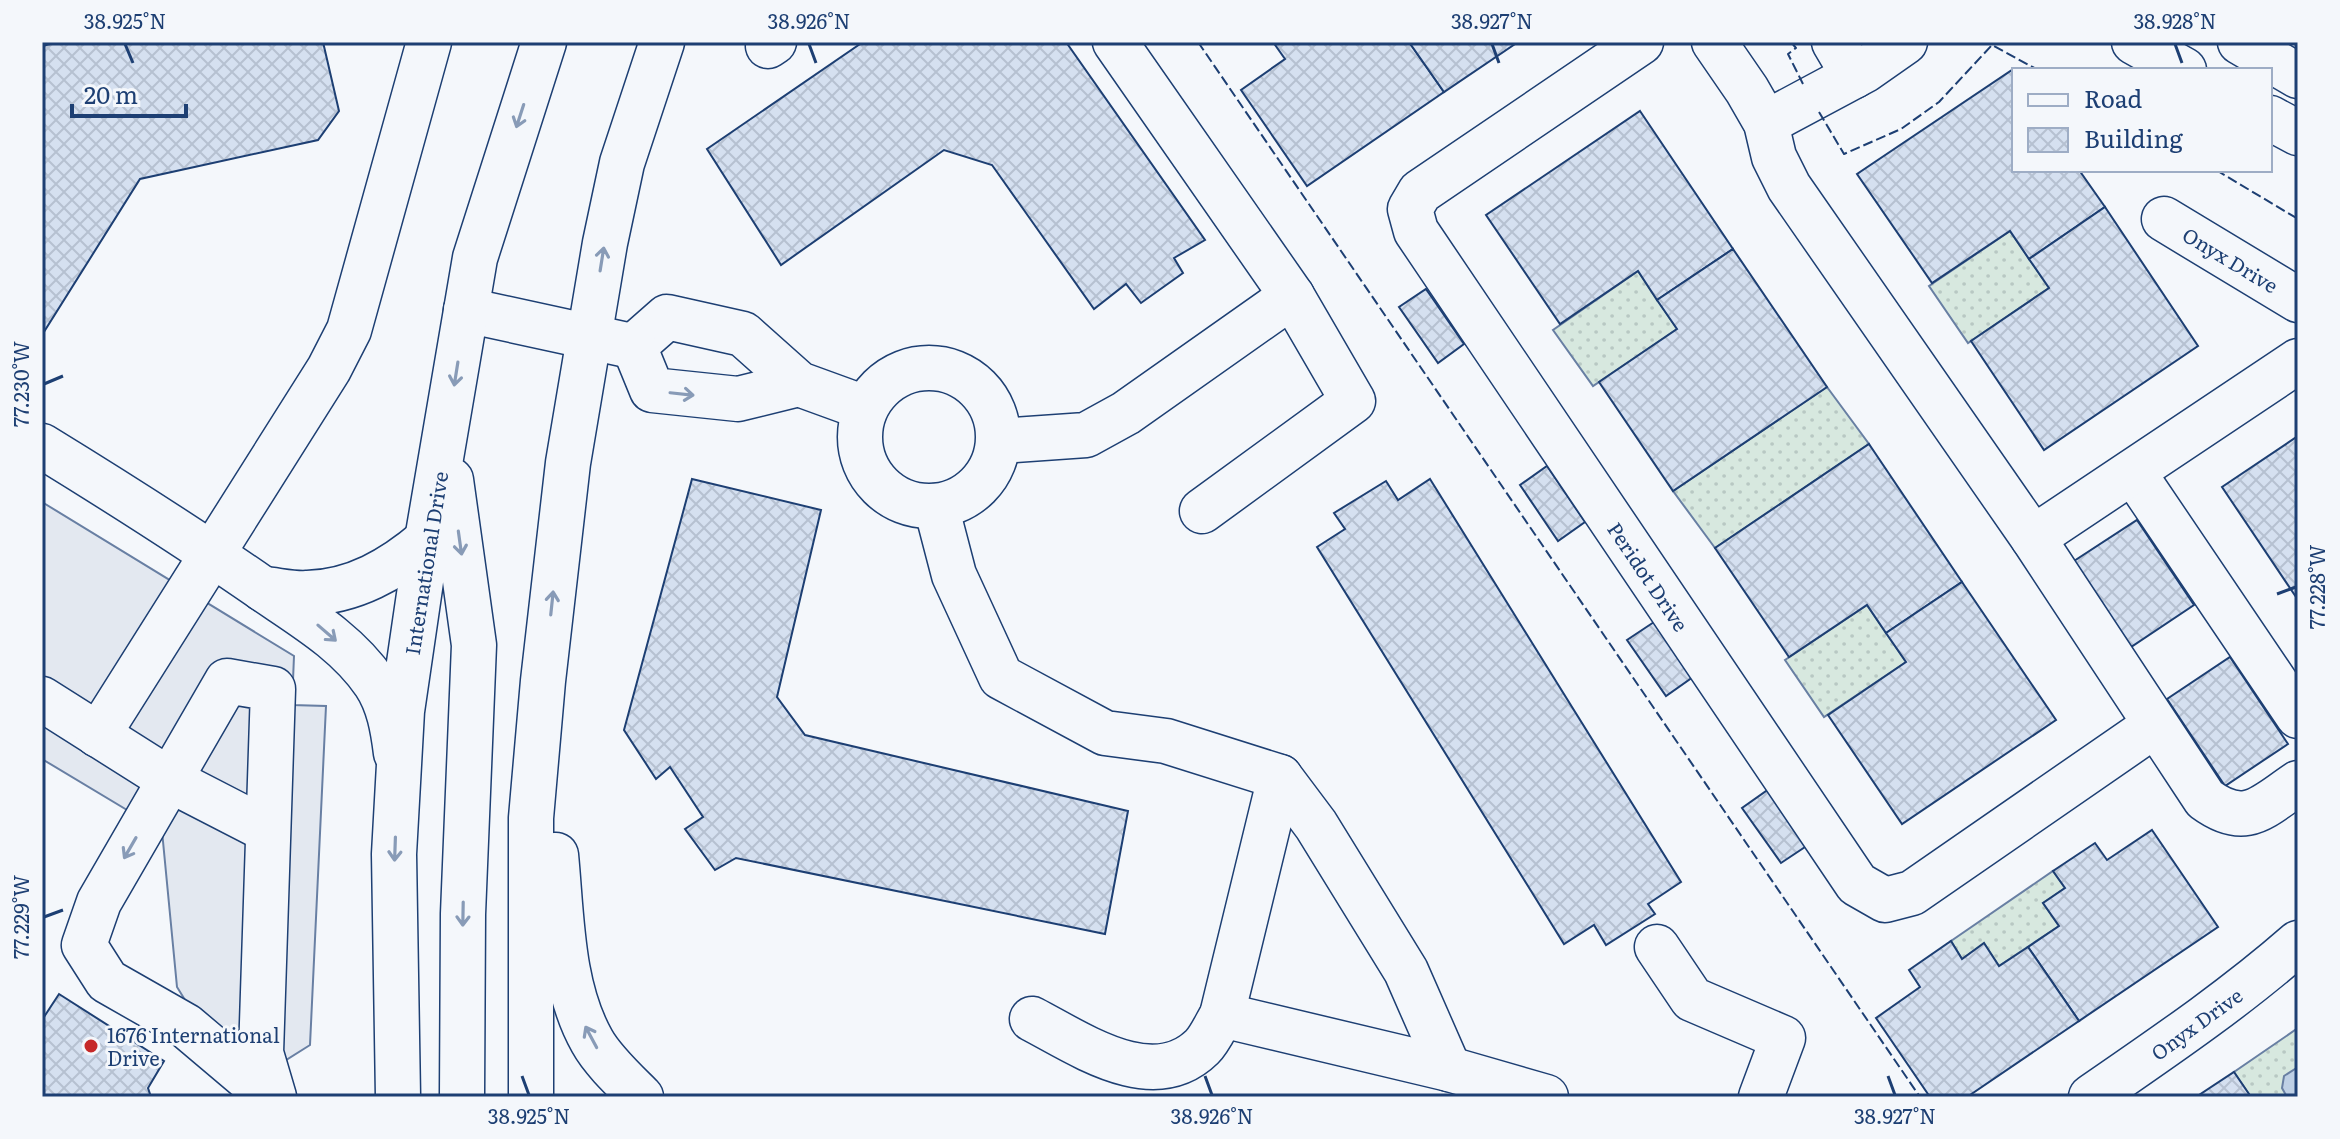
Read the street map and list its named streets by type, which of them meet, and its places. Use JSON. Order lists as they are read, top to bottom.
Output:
{
  "streets": {
    "street": ["Onyx Drive", "International Drive", "Peridot Drive"]
  },
  "places": ["1676 International Drive"],
  "legend": ["Road", "Building"],
  "scale_bar": "20 m",
  "coordinates": [
    "38.925°N",
    "38.926°N",
    "38.927°N",
    "38.928°N",
    "77.230°W",
    "77.228°W",
    "77.229°W"
  ]
}
